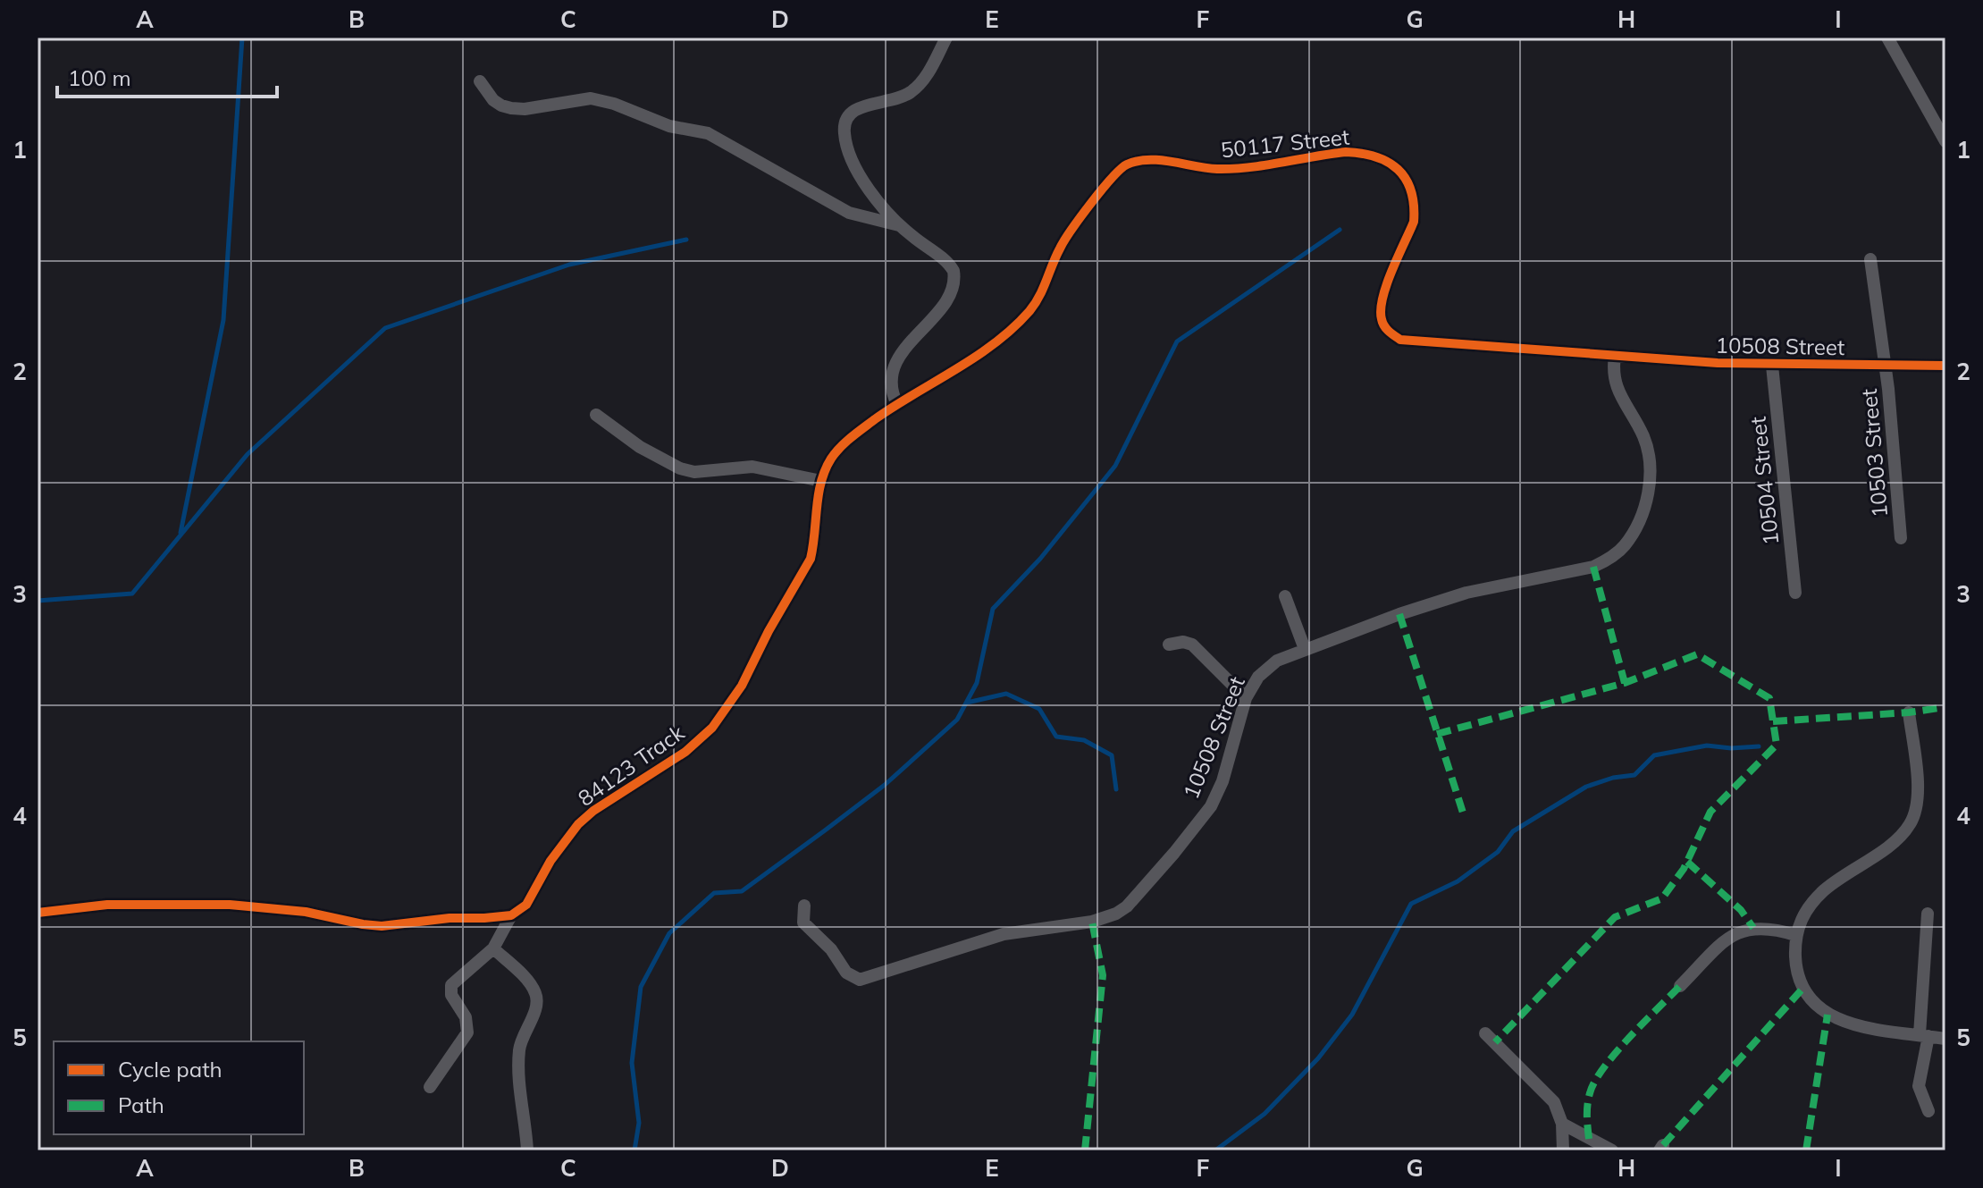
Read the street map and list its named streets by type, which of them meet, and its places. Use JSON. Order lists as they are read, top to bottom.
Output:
{
  "streets": {
    "street": [
      "50117 Street",
      "10508 Street",
      "10503 Street",
      "10504 Street",
      "84123 Track"
    ]
  },
  "crossings": [
    ["50117 Street", "10508 Street"],
    ["50117 Street", "84123 Track"],
    ["10508 Street", "10503 Street"],
    ["10508 Street", "10504 Street"]
  ],
  "legend": ["Cycle path", "Path"],
  "scale_bar": "100 m",
  "grid": {
    "columns": [
      "A",
      "B",
      "C",
      "D",
      "E",
      "F",
      "G",
      "H",
      "I"
    ],
    "rows": [
      "1",
      "2",
      "3",
      "4",
      "5"
    ]
  }
}
